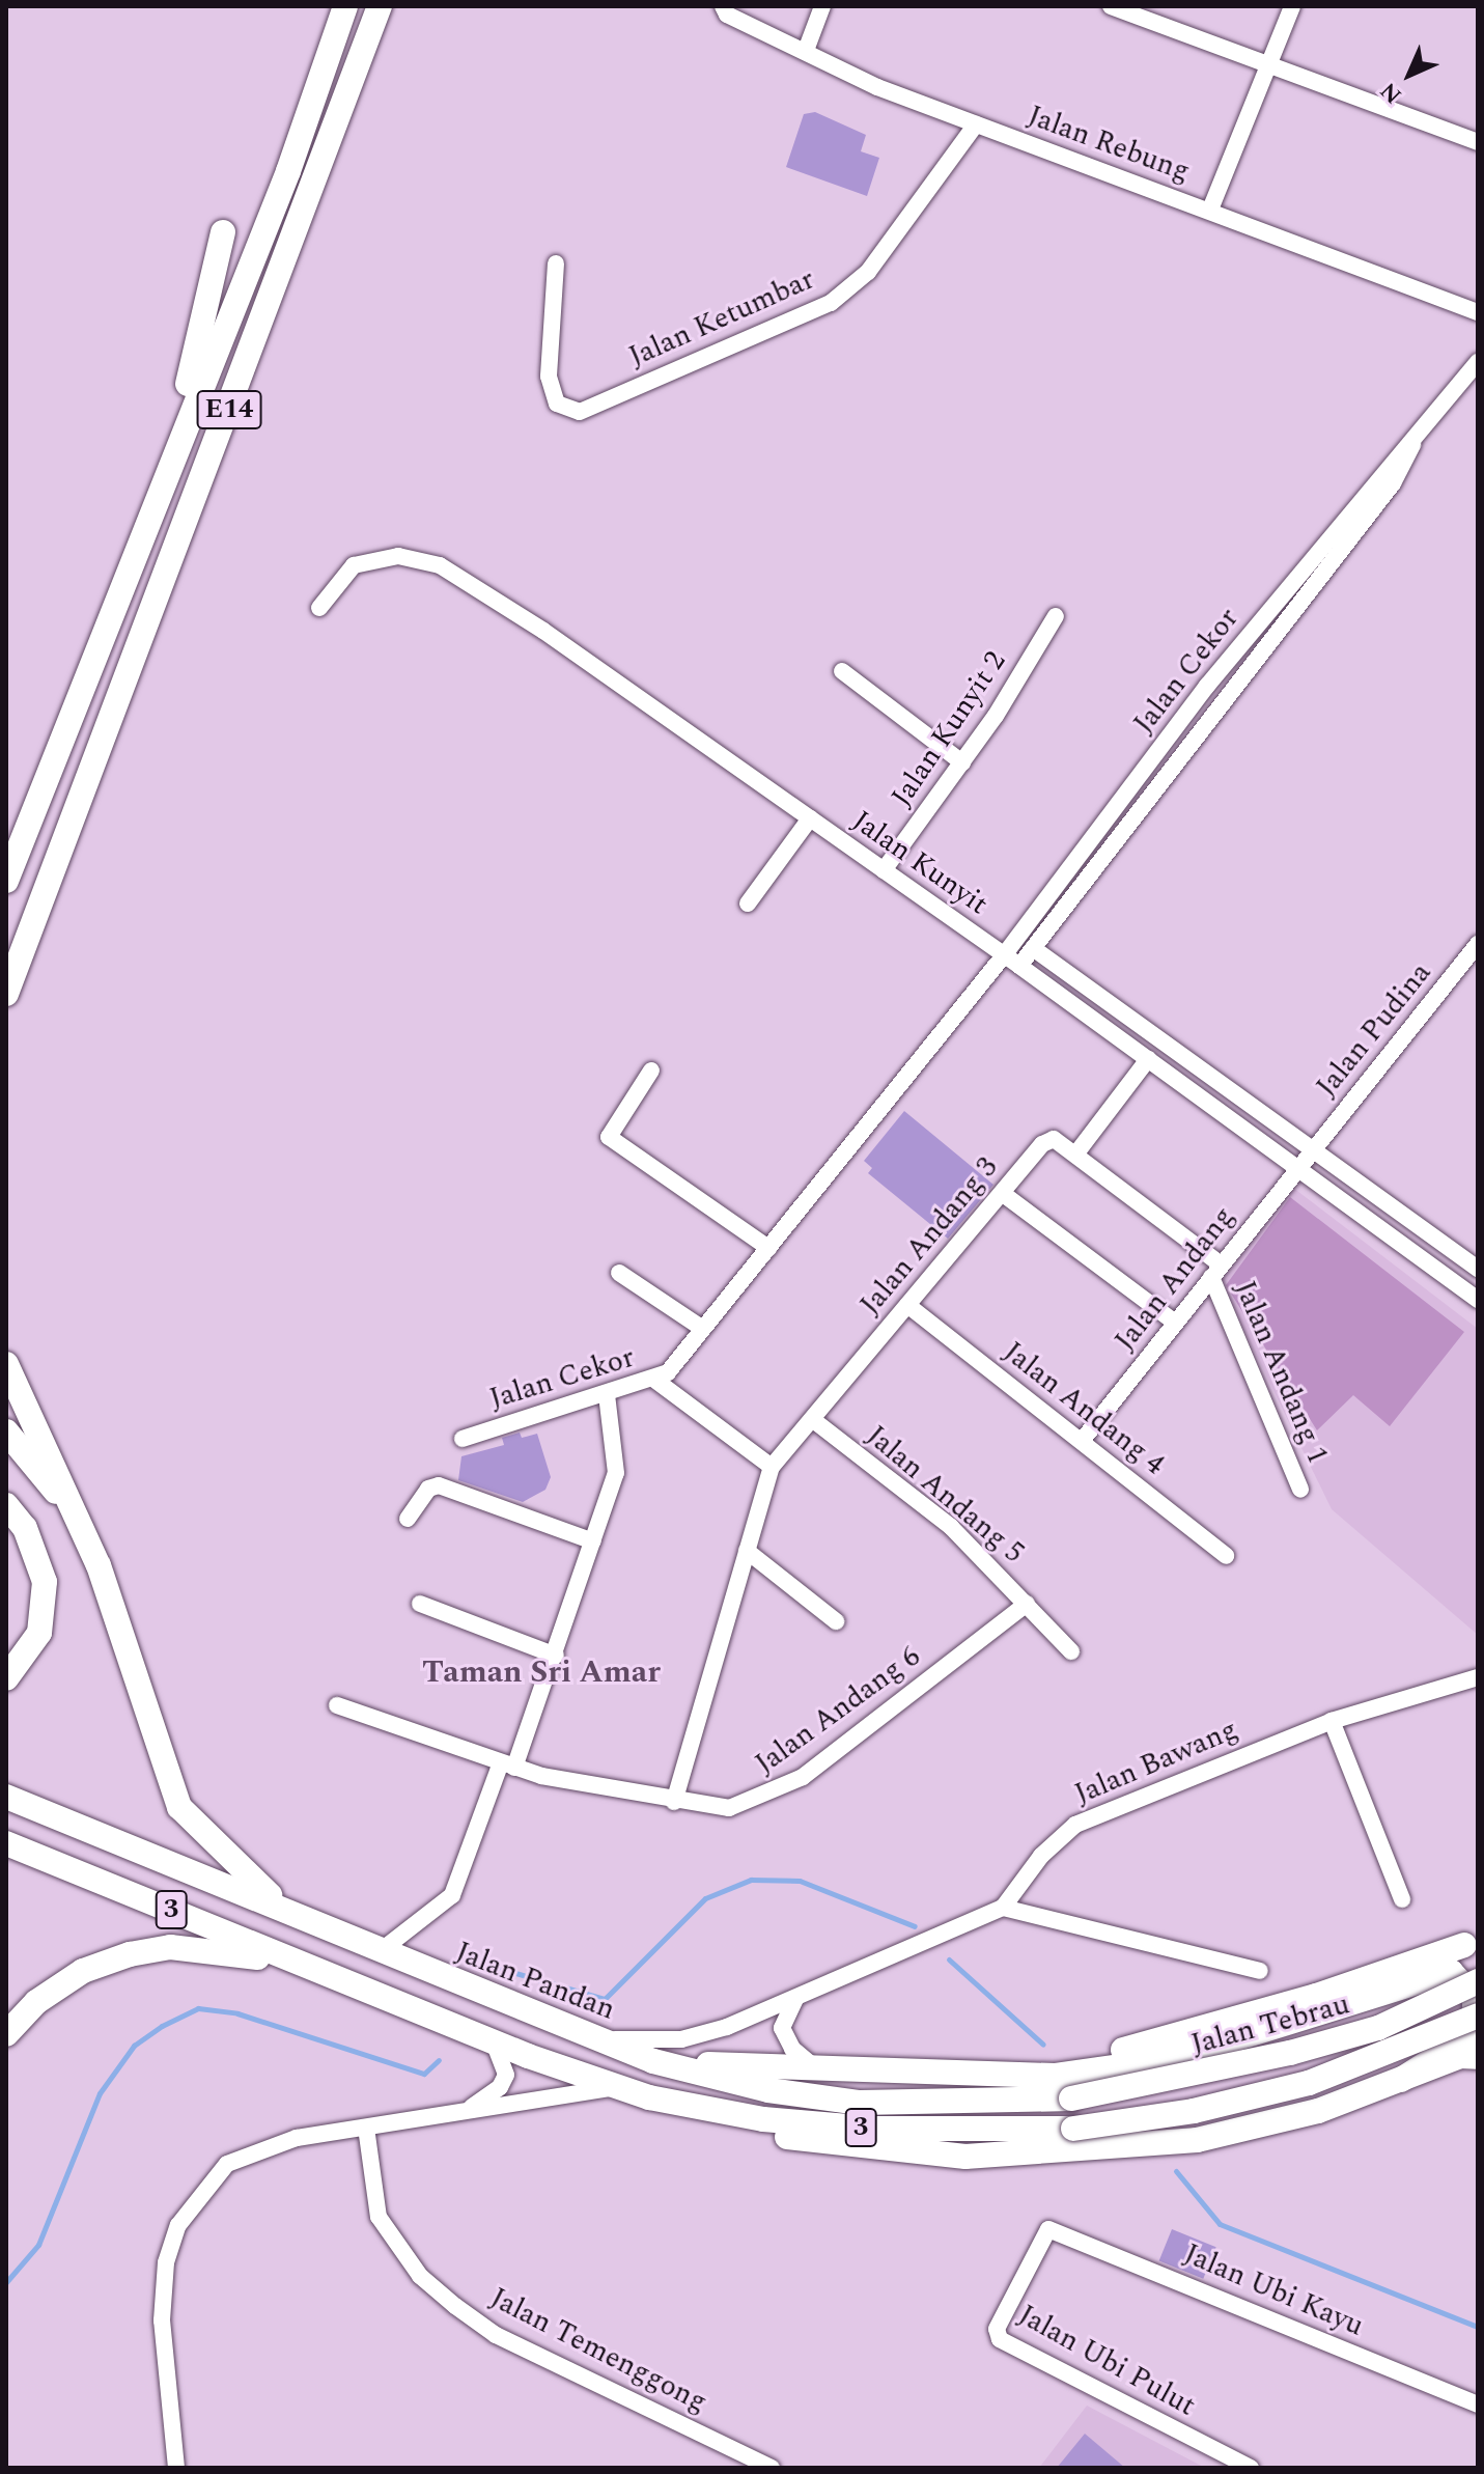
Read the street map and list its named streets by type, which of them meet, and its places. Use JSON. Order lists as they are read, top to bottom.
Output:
{
  "streets": {
    "highway": [
      "E14",
      "3",
      "Jalan Pandan",
      "Jalan Tebrau"
    ],
    "street": [
      "Jalan Rebung",
      "Jalan Ketumbar",
      "Jalan Cekor",
      "Jalan Kunyit 2",
      "Jalan Kunyit",
      "Jalan Pudina",
      "Jalan Andang 3",
      "Jalan Andang",
      "Jalan Andang 1",
      "Jalan Andang 4",
      "Jalan Andang 5",
      "Jalan Andang 6",
      "Jalan Bawang",
      "Jalan Ubi Kayu",
      "Jalan Temenggong",
      "Jalan Ubi Pulut"
    ]
  },
  "crossings": [
    ["Jalan Rebung", "Jalan Ketumbar"],
    ["Jalan Cekor", "Jalan Kunyit"],
    ["Jalan Kunyit 2", "Jalan Kunyit"],
    ["Jalan Kunyit", "Jalan Andang"],
    ["Jalan Pudina", "Jalan Andang"],
    ["Jalan Andang 3", "Jalan Andang"],
    ["Jalan Andang 3", "Jalan Andang 1"],
    ["Jalan Andang 3", "Jalan Andang 4"],
    ["Jalan Andang 3", "Jalan Andang 5"],
    ["Jalan Andang 3", "Jalan Andang 6"],
    ["Jalan Andang", "Jalan Andang 1"],
    ["Jalan Andang", "Jalan Andang 4"],
    ["Jalan Andang 5", "Jalan Andang 6"],
    ["Jalan Pandan", "Jalan Tebrau"],
    ["Jalan Ubi Kayu", "Jalan Ubi Pulut"]
  ],
  "districts": ["Taman Sri Amar"],
  "north": "bottom left"
}
